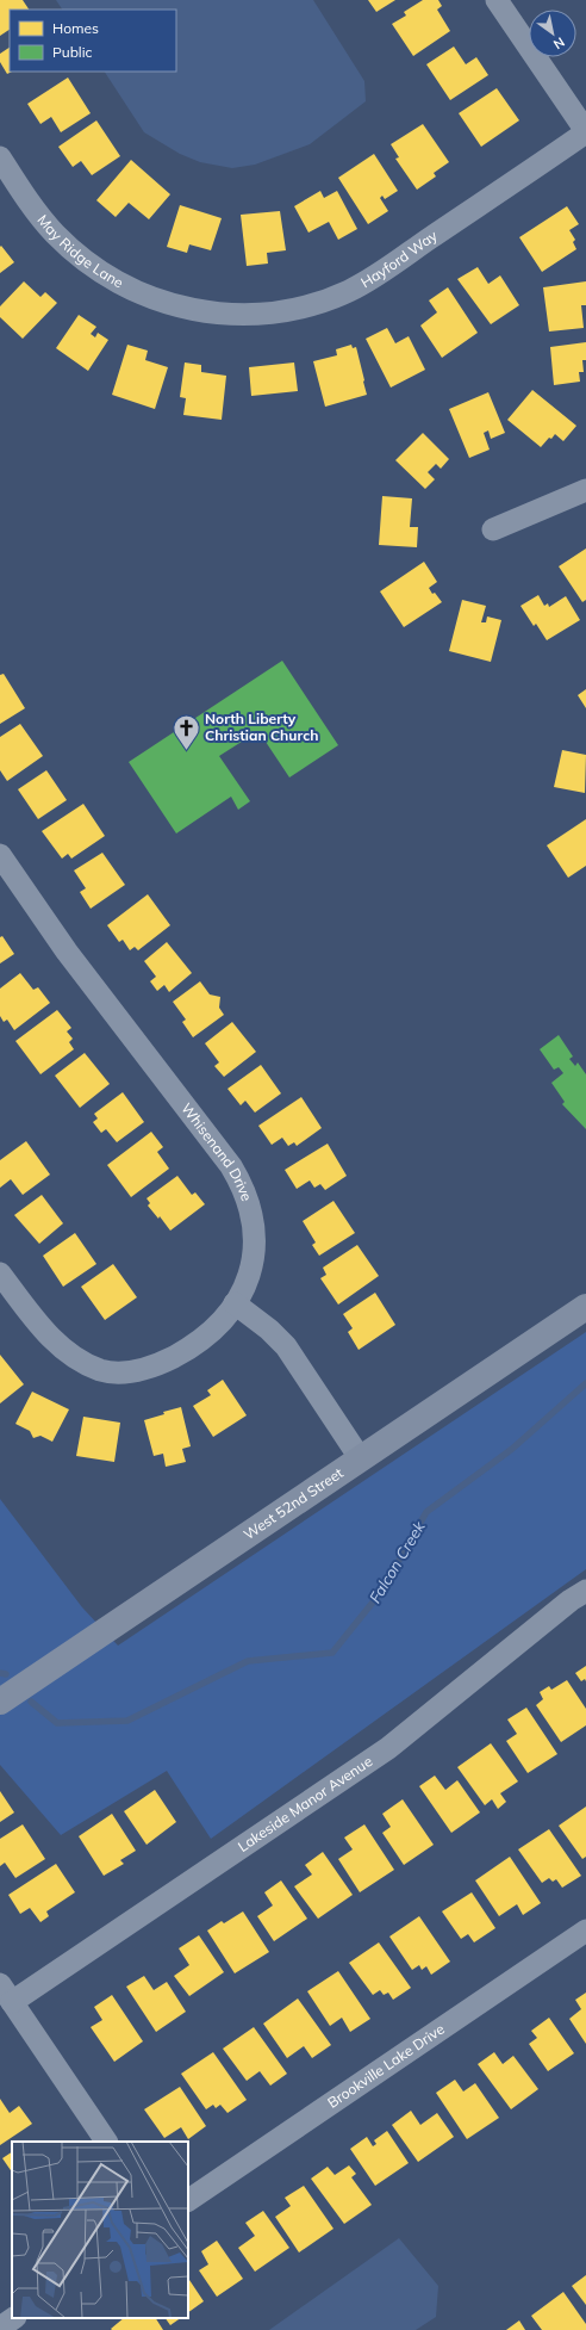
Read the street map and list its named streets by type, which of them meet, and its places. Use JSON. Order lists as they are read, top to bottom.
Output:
{
  "streets": {
    "street": [
      "May Ridge Lane",
      "Hayford Way",
      "Whisenand Drive",
      "West 52nd Street",
      "Lakeside Manor Avenue",
      "Brookville Lake Drive"
    ]
  },
  "crossings": [
    ["May Ridge Lane", "Hayford Way"]
  ],
  "water": ["Falcon Creek"],
  "places": {
    "church": ["North Liberty Christian Church"]
  },
  "legend": ["Homes", "Public"],
  "north": "bottom right"
}
